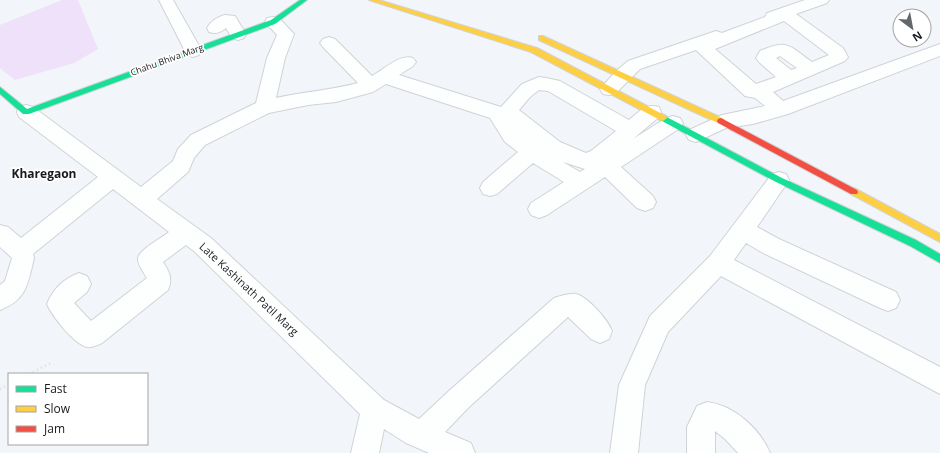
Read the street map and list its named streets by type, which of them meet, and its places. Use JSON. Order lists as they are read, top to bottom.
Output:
{
  "streets": {
    "street": ["Chahu Bhiva Marg", "Late Kashinath Patil Marg"]
  },
  "crossings": [
    ["Chahu Bhiva Marg", "Late Kashinath Patil Marg"]
  ],
  "districts": ["Kharegaon"],
  "legend": ["Fast", "Slow", "Jam"],
  "north": "bottom right"
}
